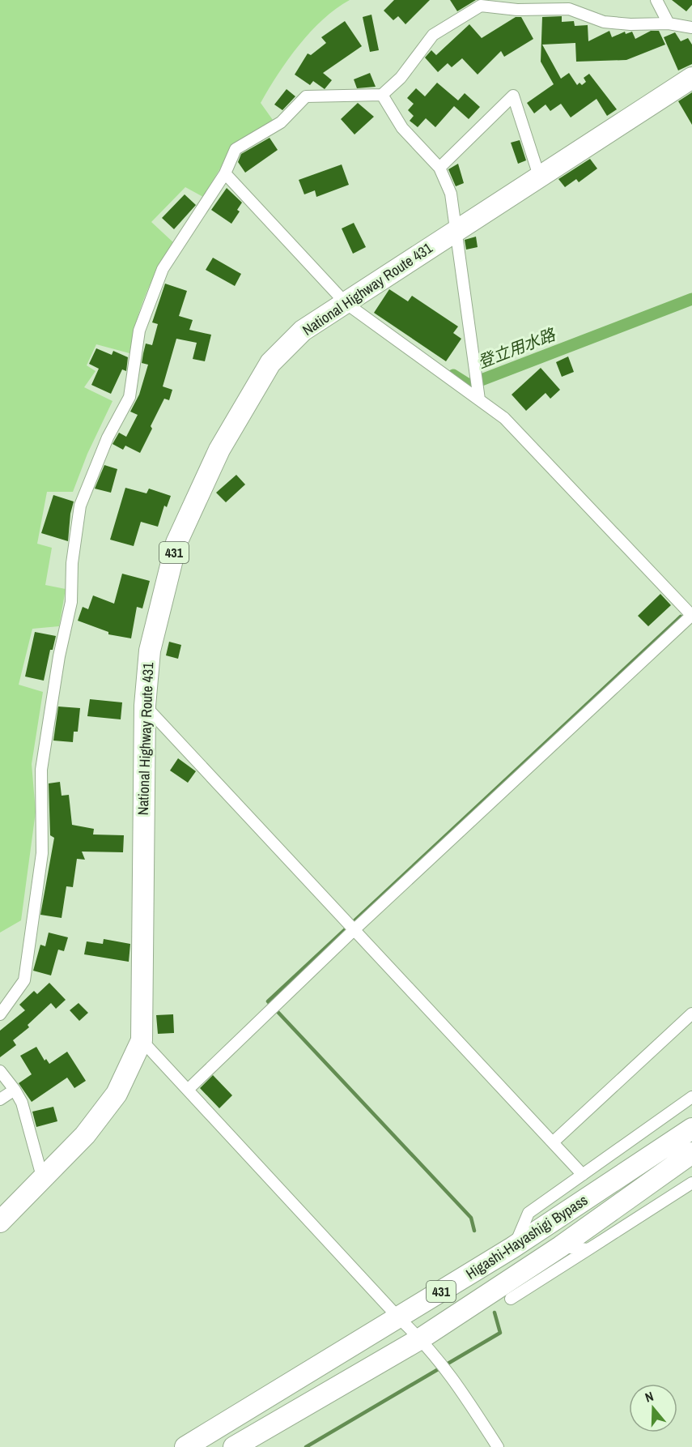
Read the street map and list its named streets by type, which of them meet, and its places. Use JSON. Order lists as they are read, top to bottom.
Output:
{
  "streets": {
    "highway": ["National Highway Route 431", "431", "Higashi-Hayashigi Bypass"]
  },
  "water": ["登立用水路"],
  "north": "top"
}
